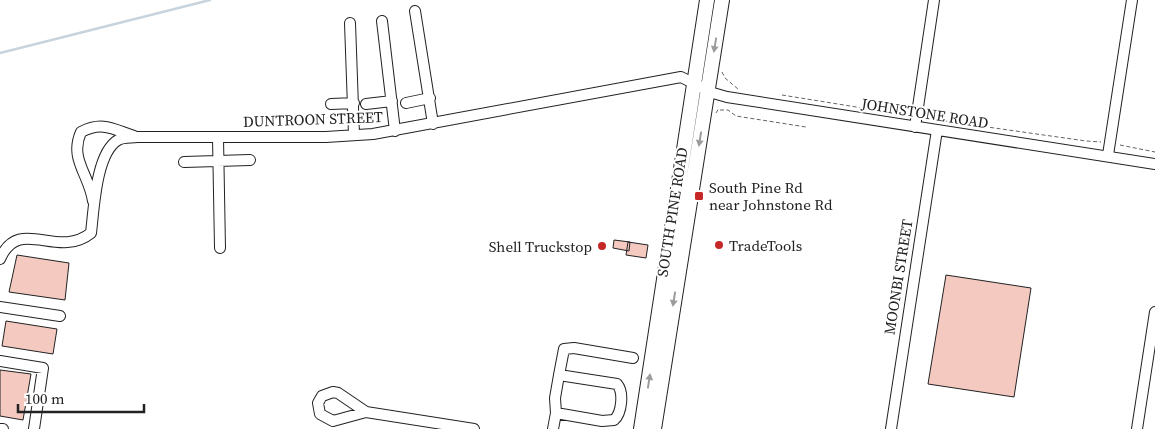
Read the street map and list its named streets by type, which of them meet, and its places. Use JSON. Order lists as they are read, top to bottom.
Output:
{
  "streets": {
    "highway": ["SOUTH PINE ROAD"],
    "street": ["JOHNSTONE ROAD", "DUNTROON STREET", "MOONBI STREET"]
  },
  "crossings": [
    ["JOHNSTONE ROAD", "DUNTROON STREET"],
    ["JOHNSTONE ROAD", "SOUTH PINE ROAD"],
    ["JOHNSTONE ROAD", "MOONBI STREET"],
    ["DUNTROON STREET", "SOUTH PINE ROAD"]
  ],
  "places": {
    "transit": ["South Pine Rd near Johnstone Rd"],
    "other": ["TradeTools", "Shell Truckstop"]
  },
  "scale_bar": "100 m"
}
